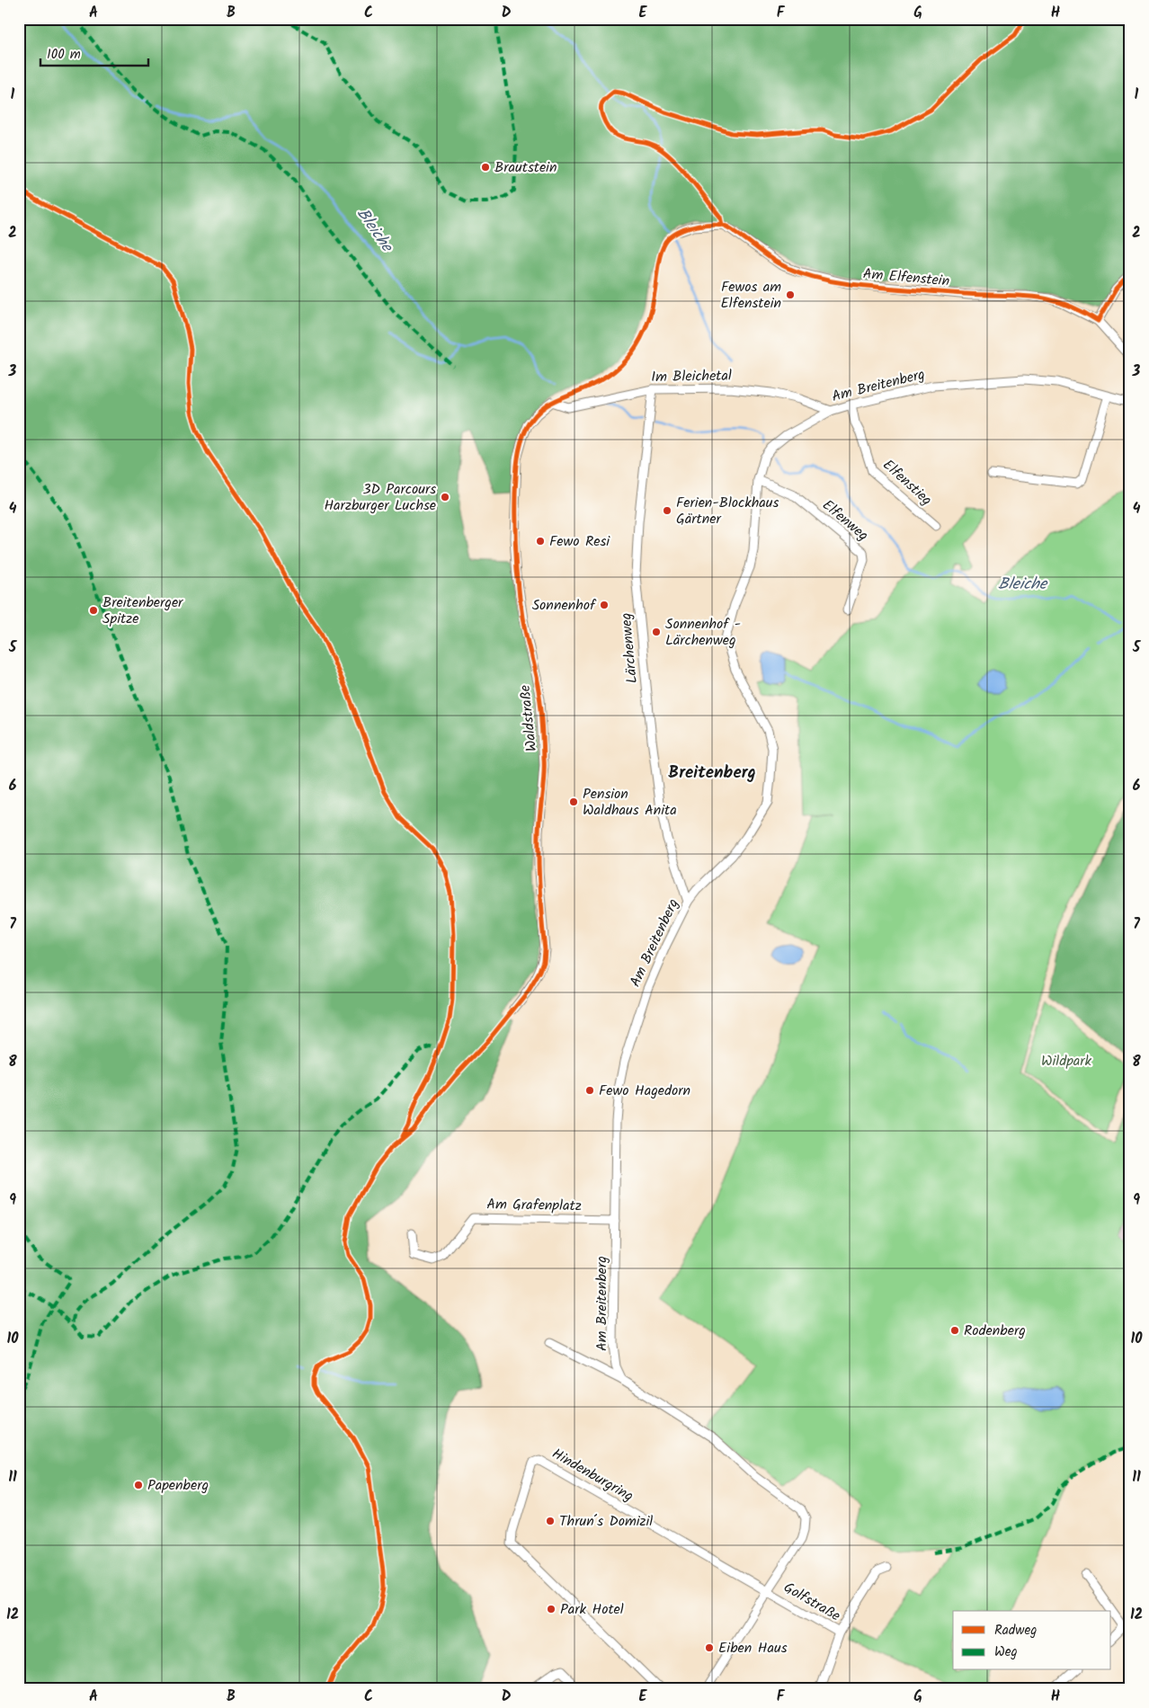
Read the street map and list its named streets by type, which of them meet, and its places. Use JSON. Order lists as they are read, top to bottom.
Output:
{
  "streets": {
    "street": [
      "Am Elfenstein",
      "Im Bleichetal",
      "Am Breitenberg",
      "Elfenstieg",
      "Elfenweg",
      "Lärchenweg",
      "Waldstraße",
      "Am Grafenplatz",
      "Hindenburgring",
      "Golfstraße"
    ]
  },
  "crossings": [
    ["Im Bleichetal", "Am Breitenberg"],
    ["Im Bleichetal", "Lärchenweg"],
    ["Im Bleichetal", "Waldstraße"],
    ["Am Breitenberg", "Elfenstieg"],
    ["Am Breitenberg", "Elfenweg"],
    ["Am Breitenberg", "Lärchenweg"],
    ["Am Breitenberg", "Am Grafenplatz"],
    ["Am Breitenberg", "Hindenburgring"],
    ["Am Breitenberg", "Golfstraße"],
    ["Hindenburgring", "Golfstraße"]
  ],
  "districts": ["Breitenberg"],
  "water": ["Bleiche"],
  "parks": ["Wildpark"],
  "places": [
    "Brautstein",
    "Fewos am Elfenstein",
    "3D Parcours Harzburger Luchse",
    "Ferien-Blockhaus Gärtner",
    "Fewo Resi",
    "Sonnenhof",
    "Breitenberger Spitze",
    "Sonnenhof - Lärchenweg",
    "Pension Waldhaus Anita",
    "Fewo Hagedorn",
    "Rodenberg",
    "Papenberg",
    "Thrun´s Domizil",
    "Park Hotel",
    "Eiben Haus"
  ],
  "legend": ["Radweg", "Weg"],
  "scale_bar": "100 m",
  "grid": {
    "columns": [
      "A",
      "B",
      "C",
      "D",
      "E",
      "F",
      "G",
      "H"
    ],
    "rows": [
      "1",
      "2",
      "3",
      "4",
      "5",
      "6",
      "7",
      "8",
      "9",
      "10",
      "11",
      "12"
    ]
  }
}
